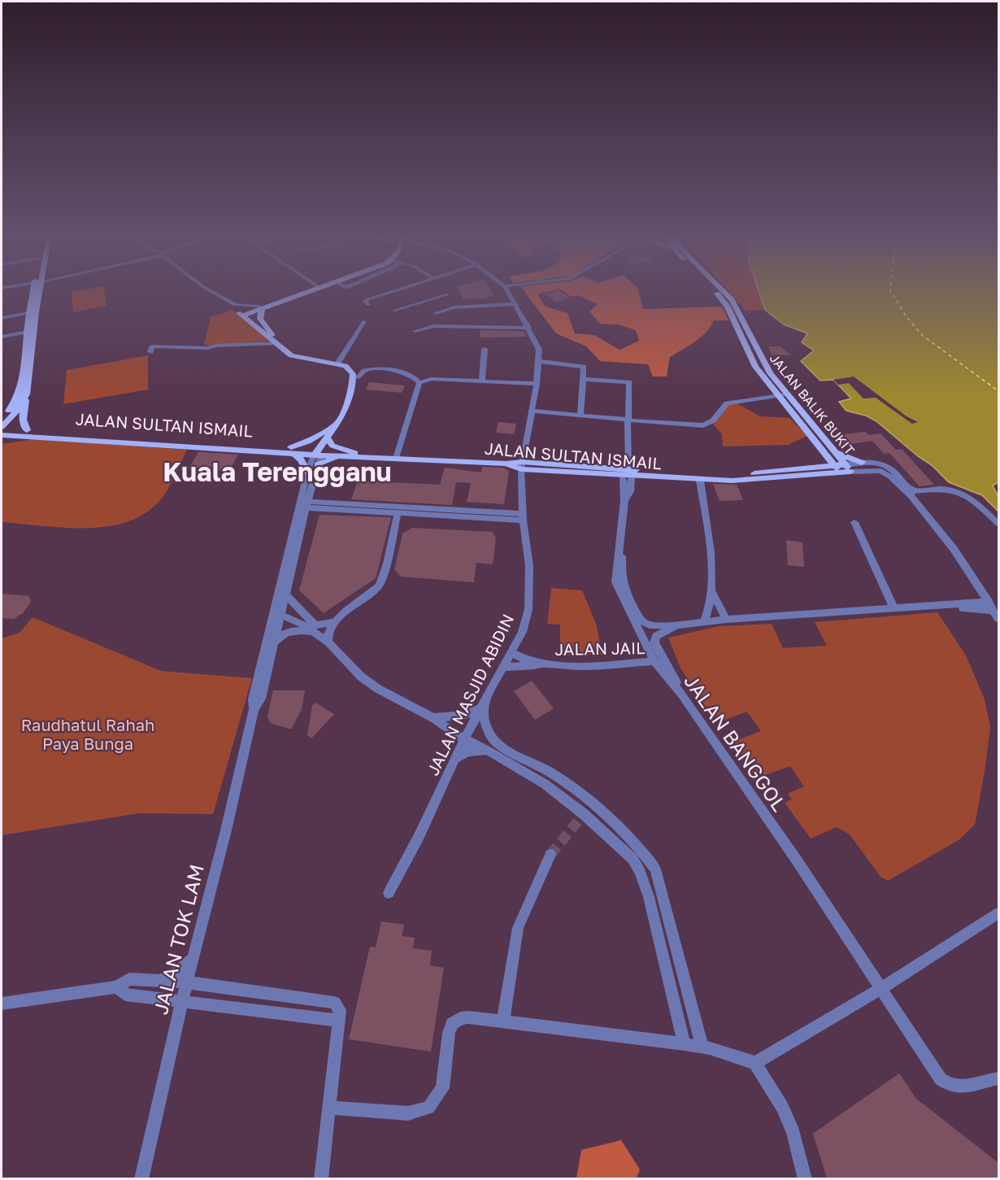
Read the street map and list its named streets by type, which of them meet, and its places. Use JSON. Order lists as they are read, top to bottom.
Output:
{
  "streets": {
    "main road": ["JALAN BALIK BUKIT", "JALAN SULTAN ISMAIL"],
    "street": [
      "JALAN JAIL",
      "JALAN MASJID ABIDIN",
      "JALAN BANGGOL",
      "JALAN TOK LAM"
    ]
  },
  "crossings": [
    ["JALAN BALIK BUKIT", "JALAN SULTAN ISMAIL"],
    ["JALAN SULTAN ISMAIL", "JALAN MASJID ABIDIN"],
    ["JALAN SULTAN ISMAIL", "JALAN BANGGOL"],
    ["JALAN SULTAN ISMAIL", "JALAN TOK LAM"],
    ["JALAN JAIL", "JALAN MASJID ABIDIN"],
    ["JALAN JAIL", "JALAN BANGGOL"]
  ],
  "districts": ["Kuala Terengganu"],
  "parks": ["Raudhatul Rahah Paya Bunga"]
}
